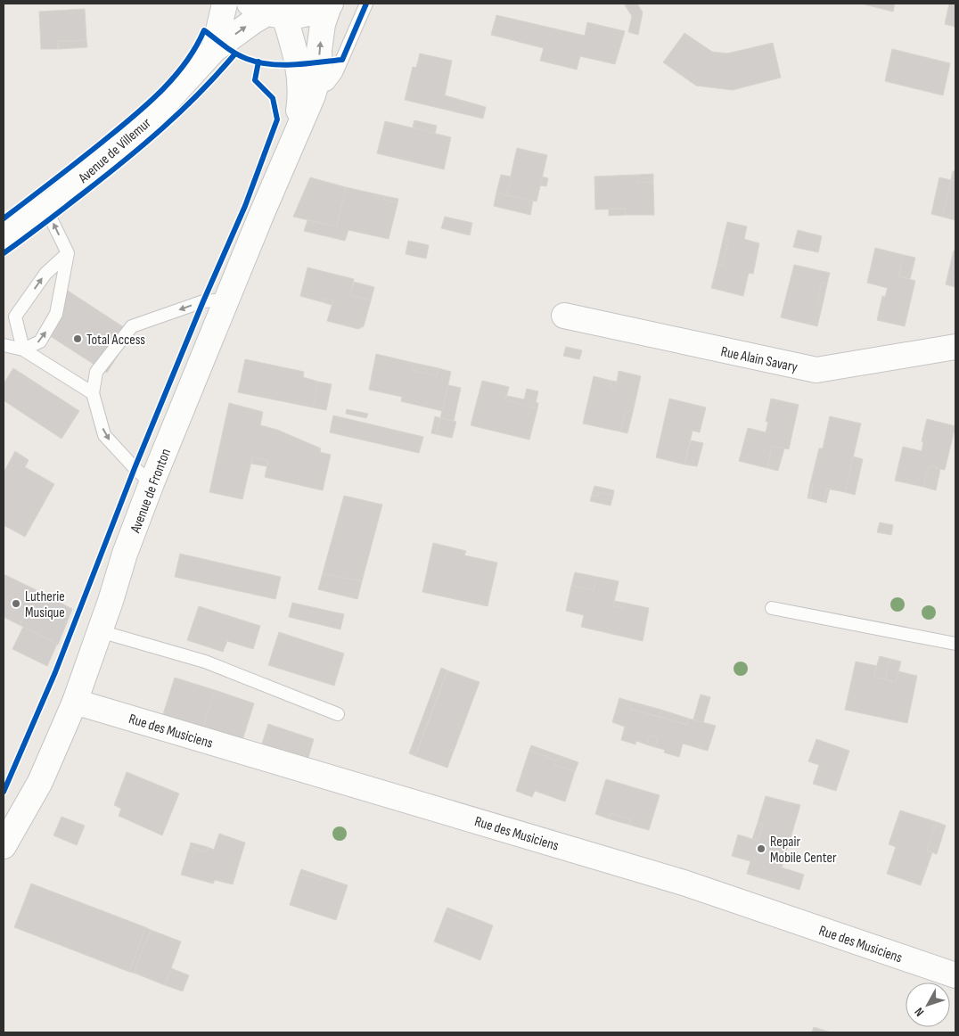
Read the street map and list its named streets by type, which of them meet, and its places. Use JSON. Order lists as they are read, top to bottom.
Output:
{
  "streets": {
    "main road": [
      "Avenue de Villemur",
      "Rue Alain Savary",
      "Avenue de Fronton",
      "Rue des Musiciens"
    ]
  },
  "crossings": [
    ["Avenue de Villemur", "Avenue de Fronton"],
    ["Avenue de Fronton", "Rue des Musiciens"]
  ],
  "places": ["Total Access", "Lutherie Musique", "Repair Mobile Center"],
  "north": "bottom left"
}
